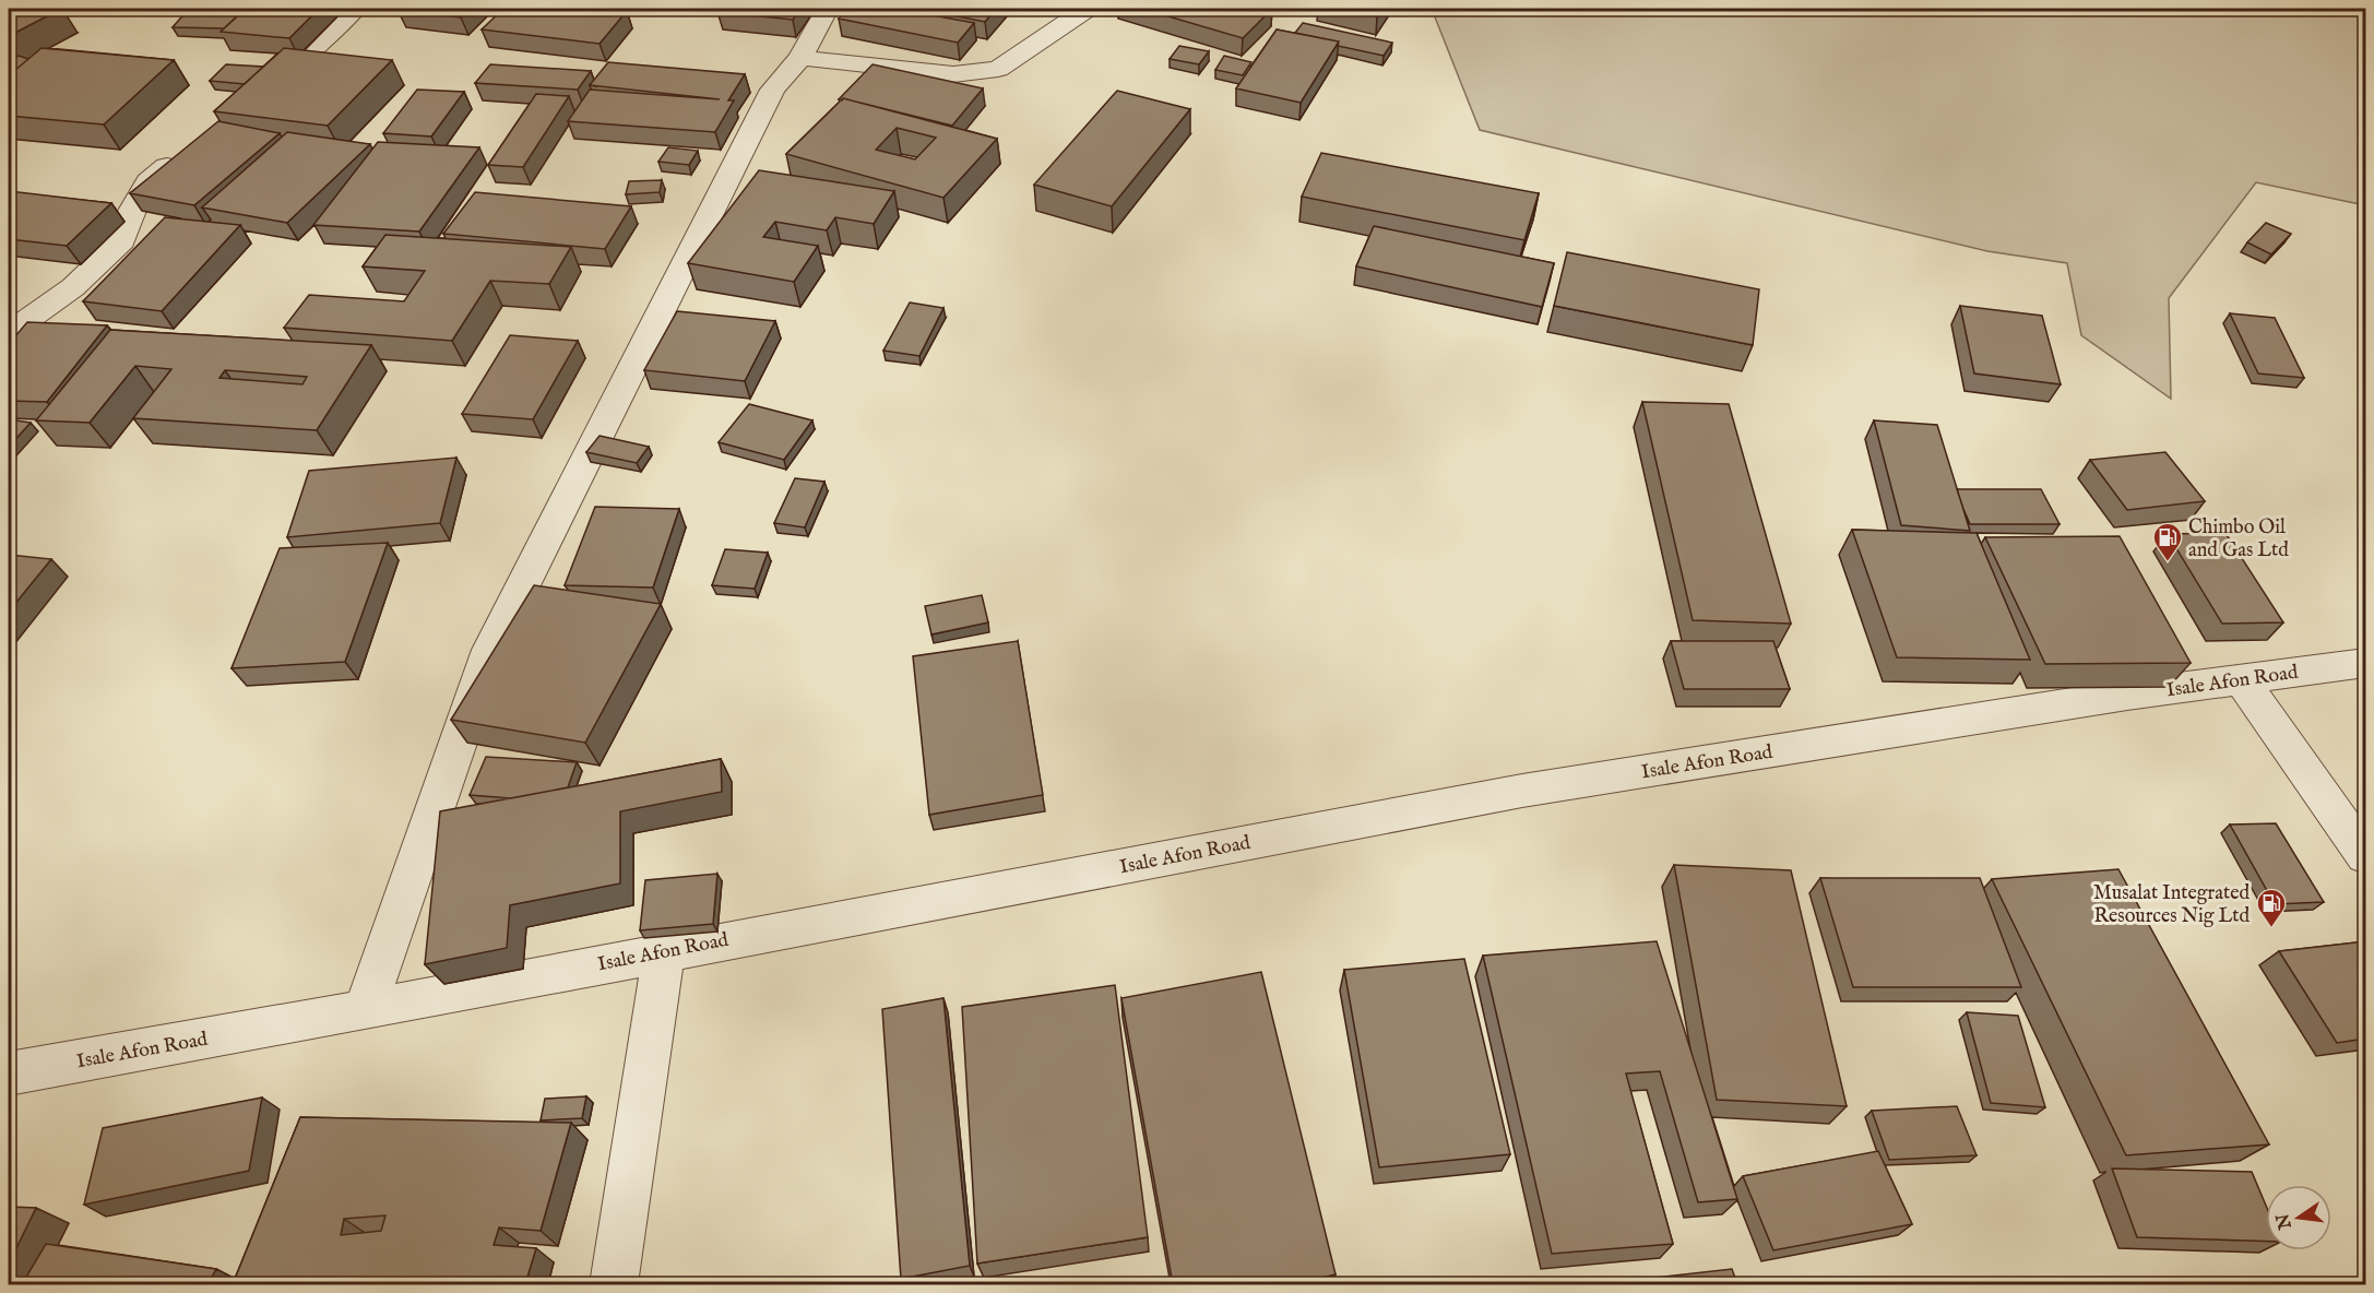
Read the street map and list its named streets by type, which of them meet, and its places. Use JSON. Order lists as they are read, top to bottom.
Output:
{
  "streets": {
    "street": ["Isale Afon Road"]
  },
  "places": {
    "fuel station": ["Chimbo Oil and Gas Ltd", "Musalat Integrated Resources Nig Ltd"]
  },
  "north": "left"
}
